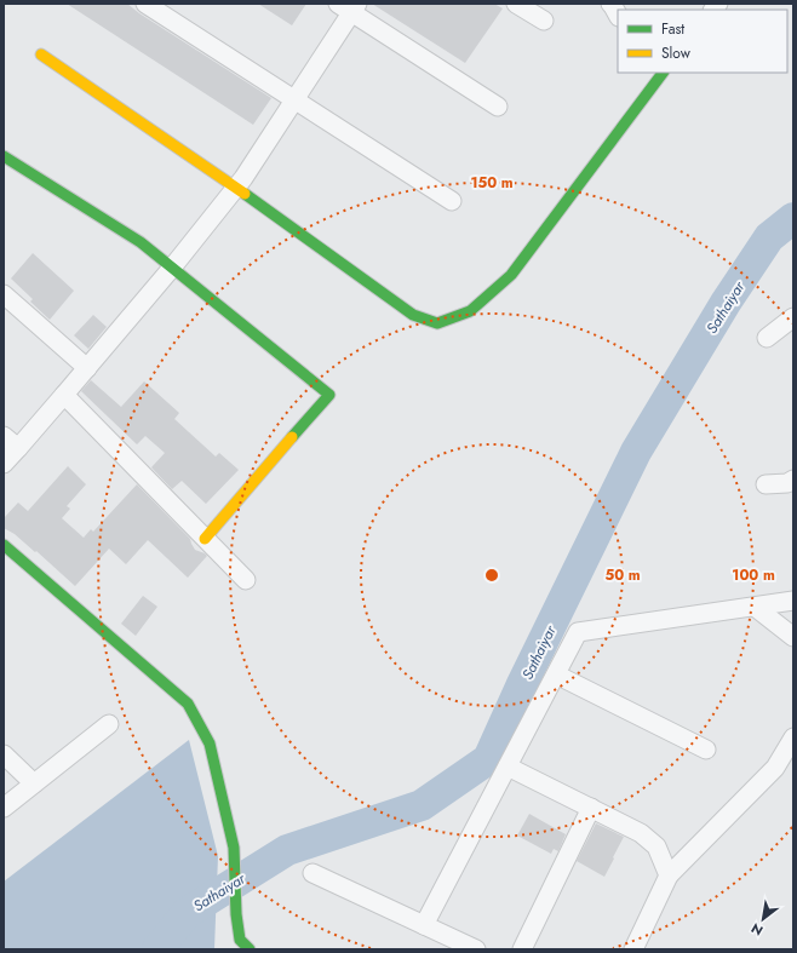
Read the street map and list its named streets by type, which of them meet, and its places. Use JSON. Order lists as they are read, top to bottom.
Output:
{
  "water": ["Sathaiyar"],
  "legend": ["Fast", "Slow"],
  "north": "bottom left",
  "rings": ["150 m", "50 m", "100 m"]
}
